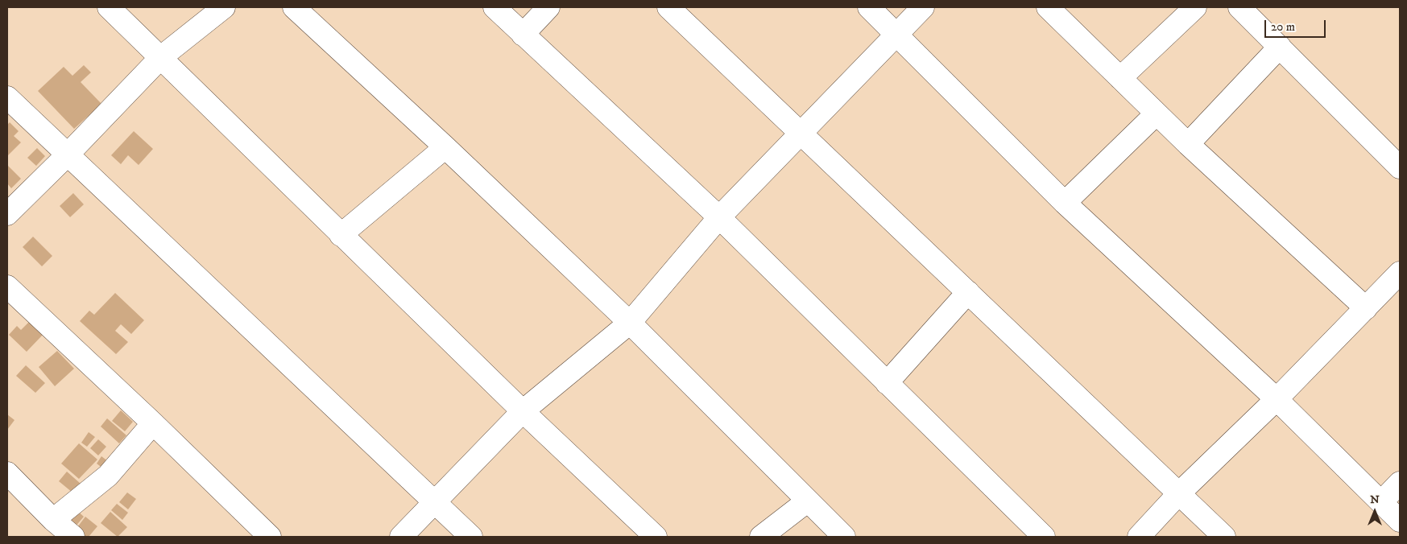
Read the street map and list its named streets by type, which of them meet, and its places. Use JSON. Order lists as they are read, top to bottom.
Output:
{
  "scale_bar": "20 m",
  "north": "top"
}
